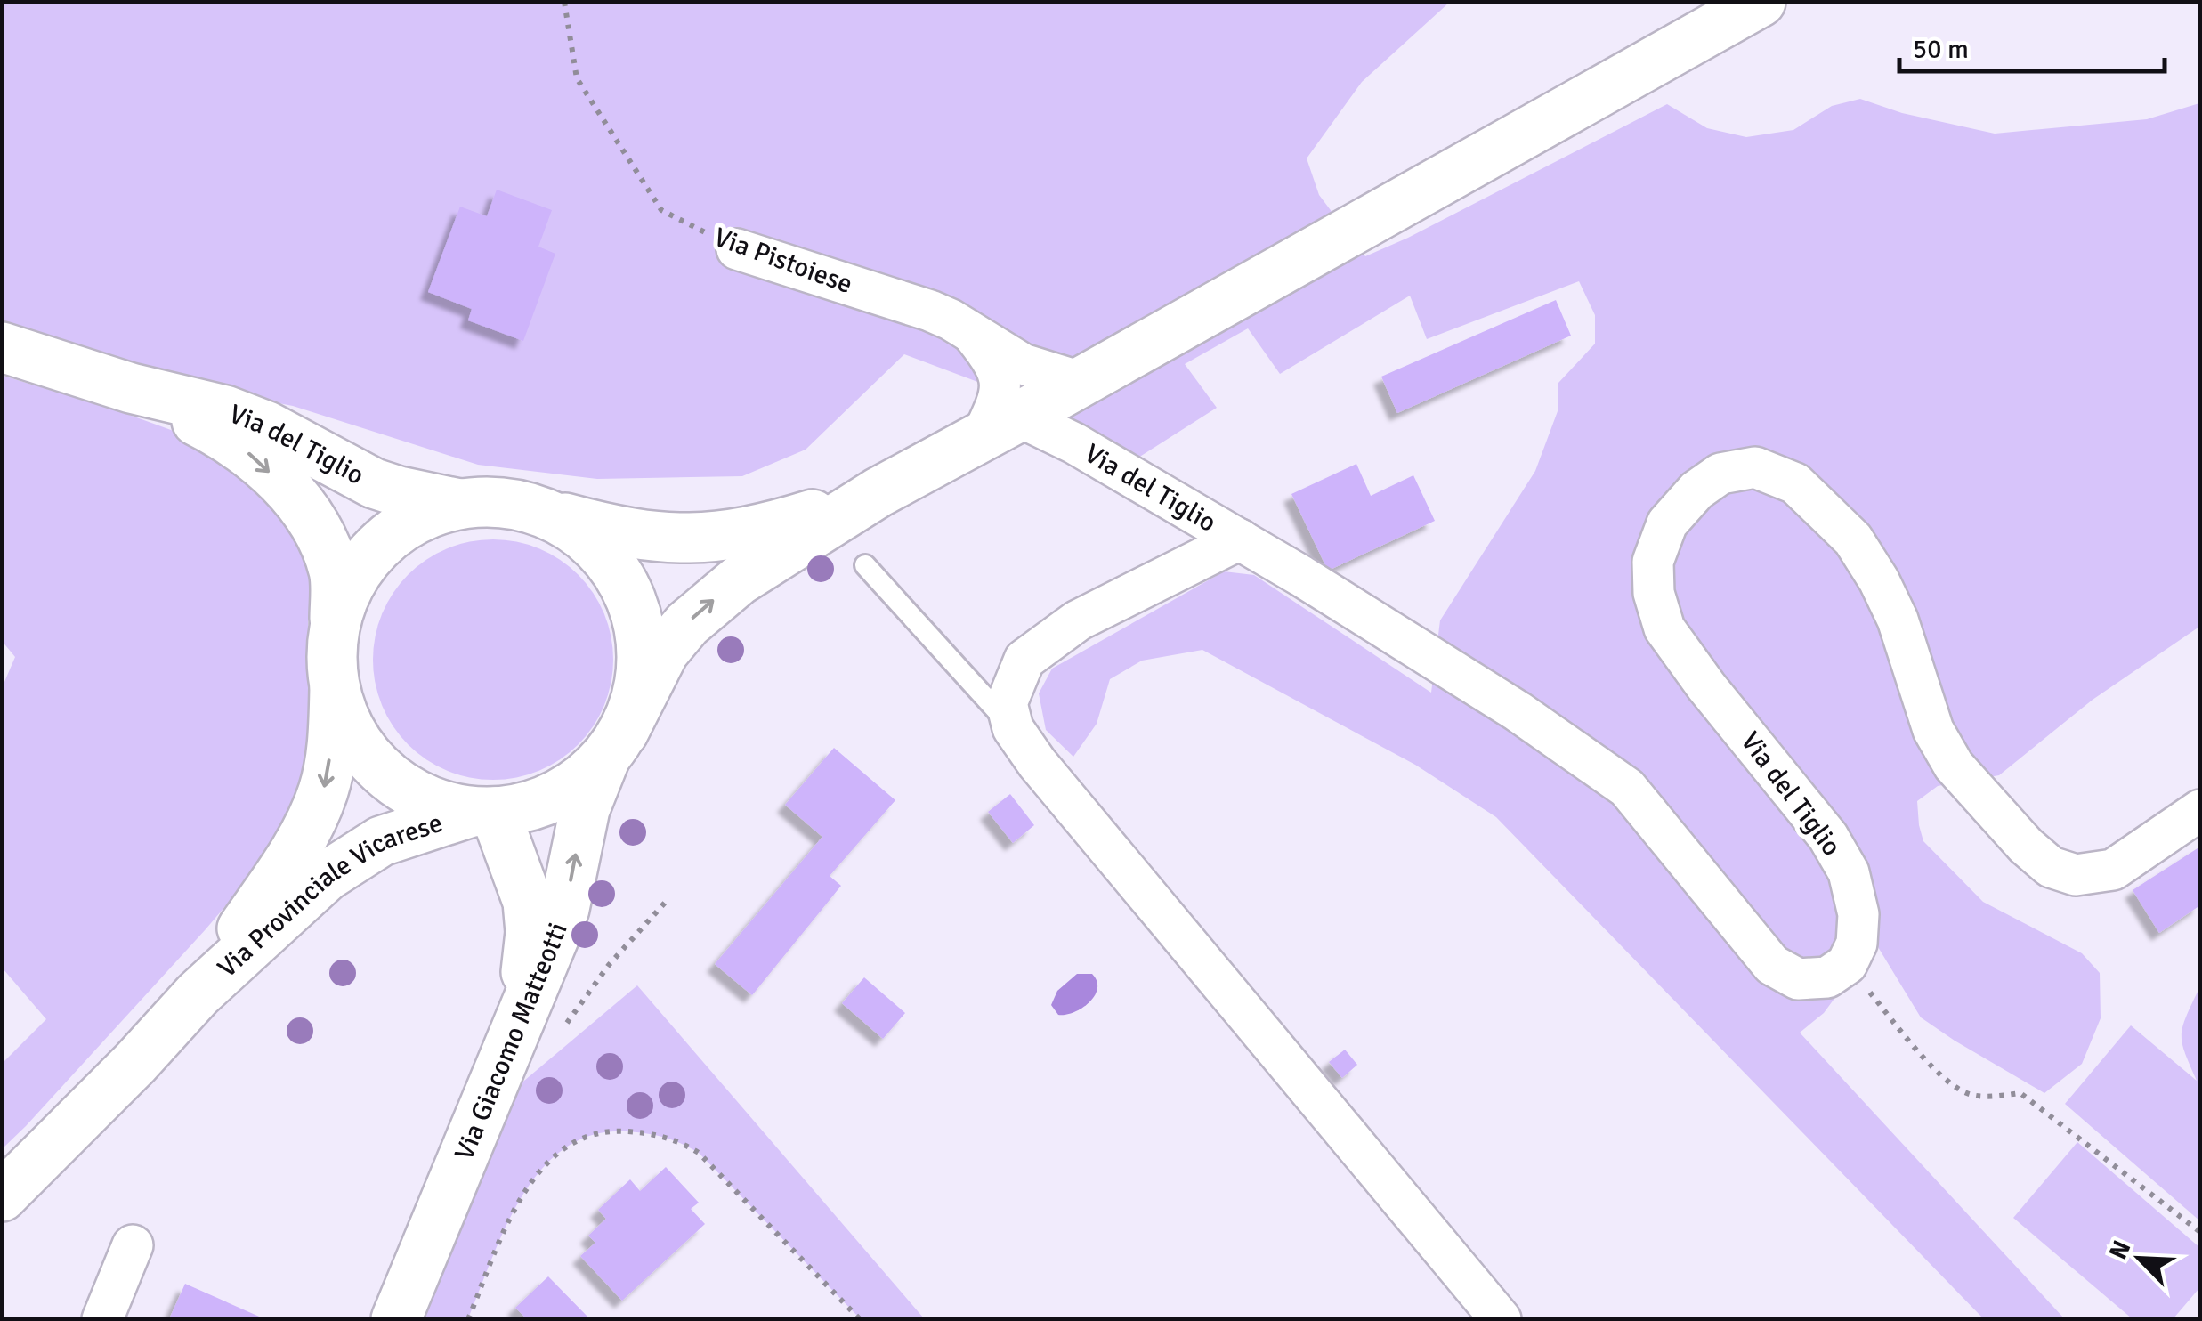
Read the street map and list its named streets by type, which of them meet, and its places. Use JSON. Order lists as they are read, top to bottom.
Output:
{
  "streets": {
    "main road": ["Via del Tiglio", "Via Provinciale Vicarese", "Via Giacomo Matteotti"],
    "street": ["Via Pistoiese"]
  },
  "crossings": [
    ["Via del Tiglio", "Via Provinciale Vicarese"],
    ["Via del Tiglio", "Via Giacomo Matteotti"],
    ["Via Provinciale Vicarese", "Via Giacomo Matteotti"]
  ],
  "one_way": ["Via Giacomo Matteotti"],
  "scale_bar": "50 m",
  "north": "top left"
}
